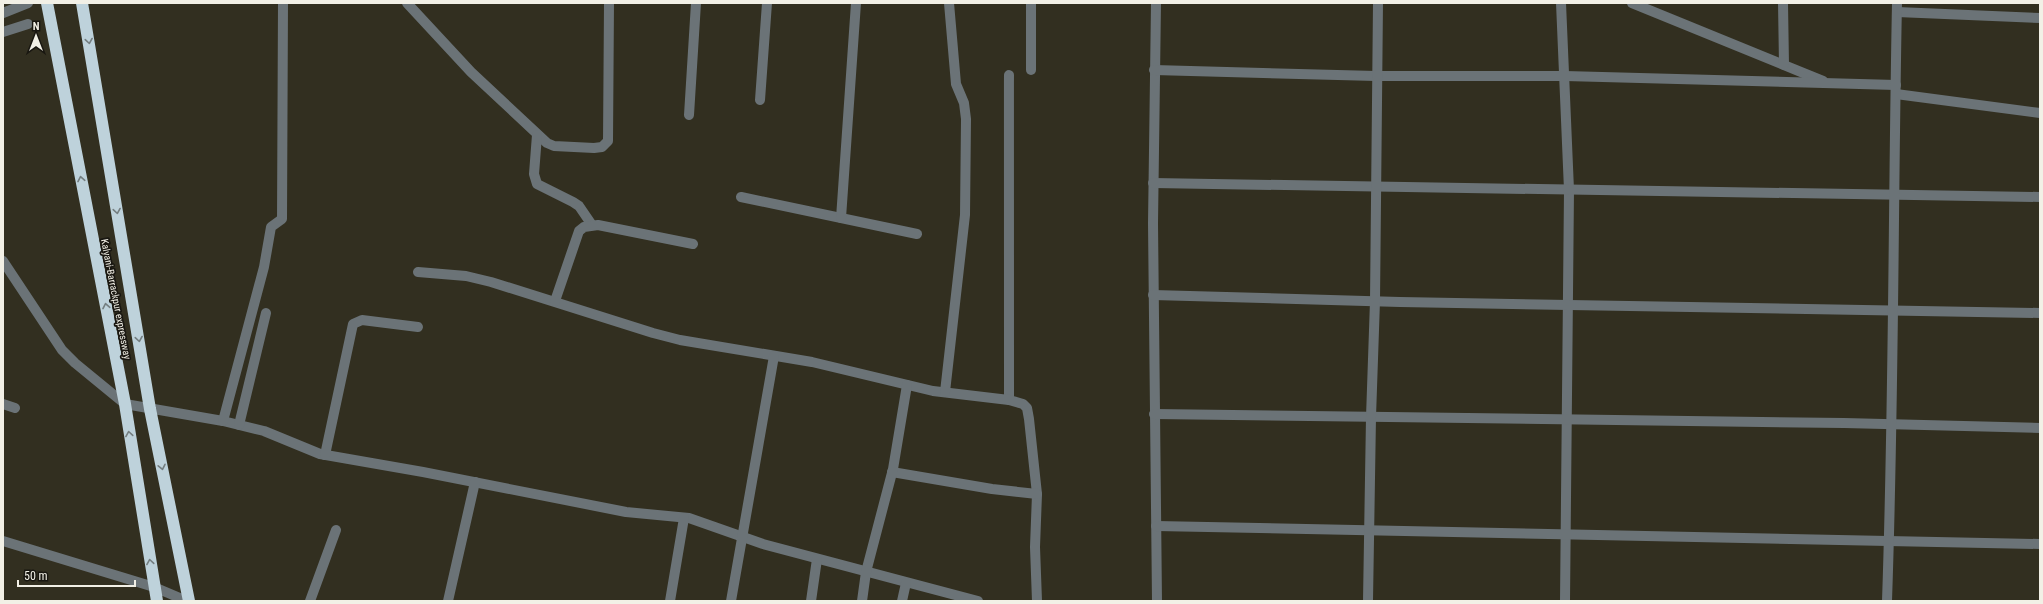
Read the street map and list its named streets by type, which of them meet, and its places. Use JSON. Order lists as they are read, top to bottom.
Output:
{
  "streets": {
    "highway": ["Kalyani-Barrackpur expressway"]
  },
  "scale_bar": "50 m",
  "north": "top"
}
